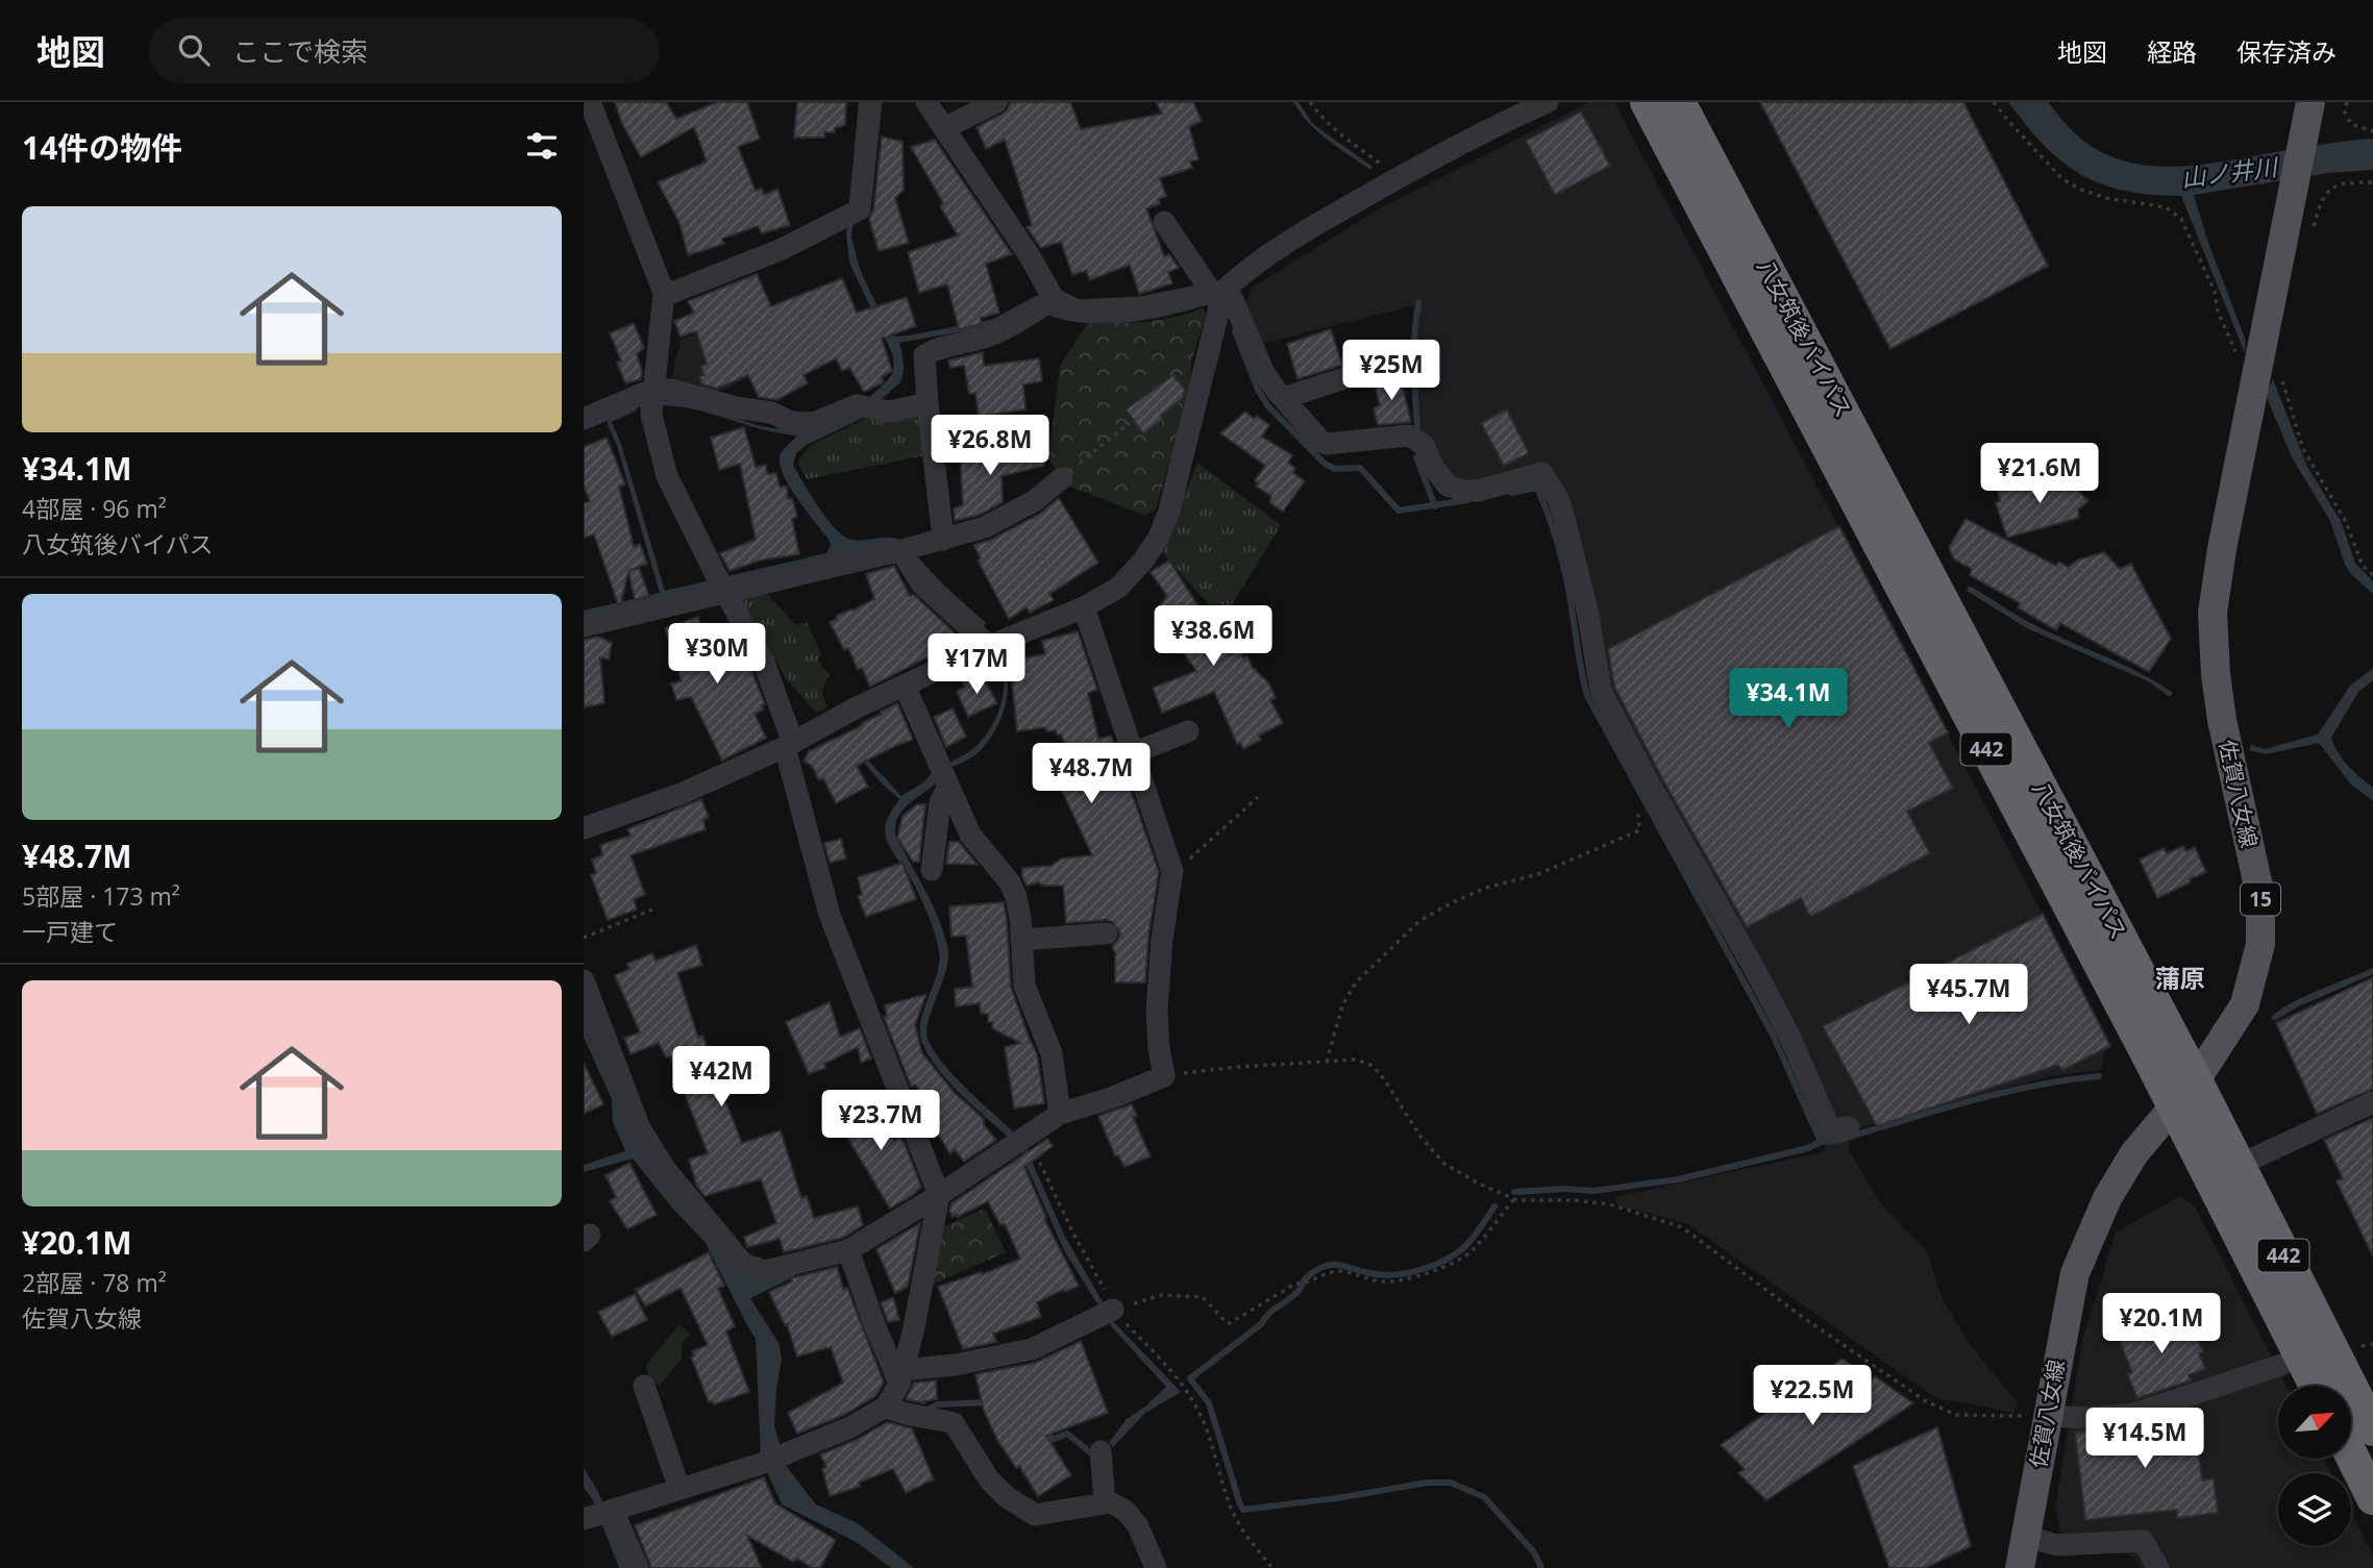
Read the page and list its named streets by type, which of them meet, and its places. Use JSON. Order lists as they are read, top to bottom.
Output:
{
  "streets": {
    "highway": ["八女筑後バイパス", "442"],
    "main road": ["佐賀八女線", "15"]
  },
  "crossings": [
    ["八女筑後バイパス", "佐賀八女線"]
  ],
  "districts": ["蒲原"],
  "water": ["山ノ井川"],
  "north": "top right",
  "page": {
    "header": "地図",
    "search": "ここで検索",
    "nav": ["地図", "経路", "保存済み"],
    "heading": "14件の物件",
    "list": [
      {
        "name": "¥34.1M",
        "note": "4部屋 · 96 m² · 八女筑後バイパス"
      },
      {
        "name": "¥48.7M",
        "note": "5部屋 · 173 m² · 一戸建て"
      },
      {
        "name": "¥20.1M",
        "note": "2部屋 · 78 m² · 佐賀八女線"
      }
    ],
    "price": [
      "¥25M",
      "¥26.8M",
      "¥21.6M",
      "¥38.6M",
      "¥30M",
      "¥17M",
      "¥34.1M",
      "¥48.7M",
      "¥45.7M",
      "¥42M",
      "¥23.7M",
      "¥20.1M",
      "¥22.5M",
      "¥14.5M"
    ]
  }
}
